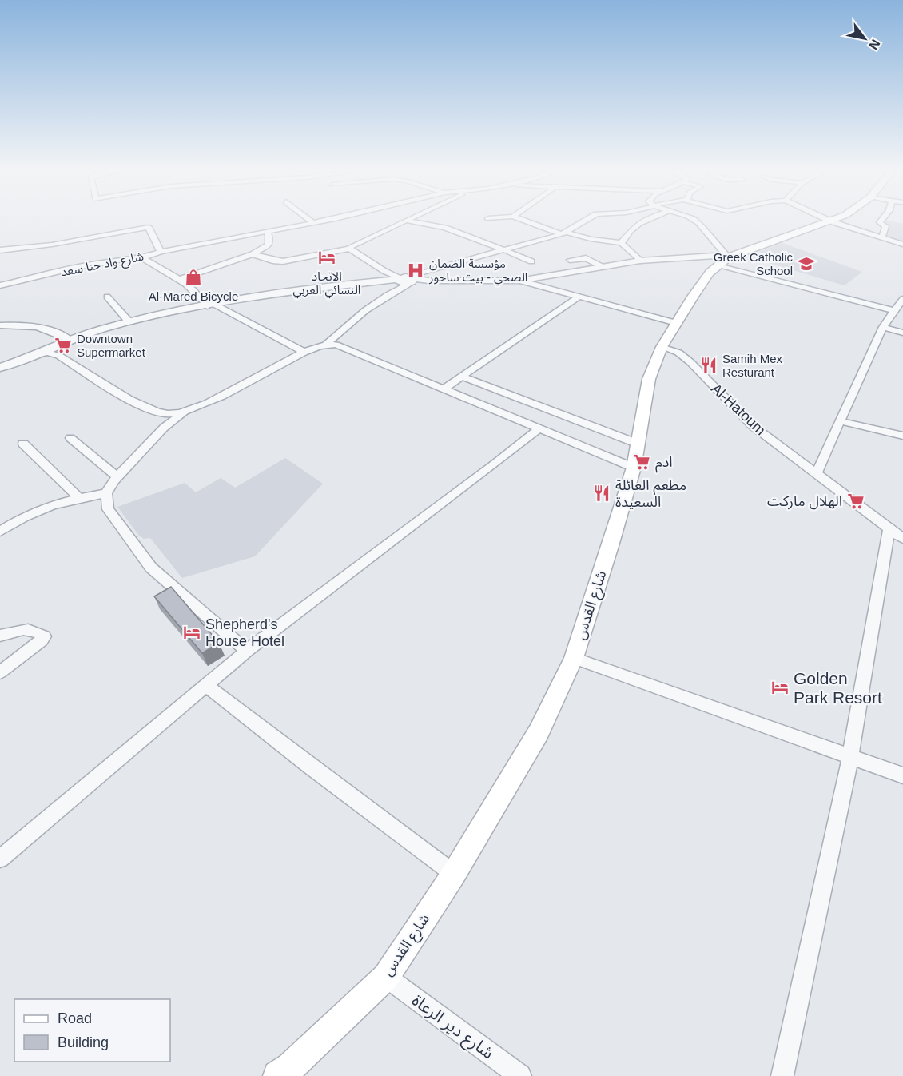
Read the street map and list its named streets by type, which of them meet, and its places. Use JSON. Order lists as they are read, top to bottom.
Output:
{
  "streets": {
    "main road": ["شارع القدس"],
    "street": ["شارع واد حنا سعد", "Al-Hatoum", "شارع دير الرعاة"]
  },
  "crossings": [
    ["Al-Hatoum", "شارع القدس"],
    ["شارع القدس", "شارع دير الرعاة"]
  ],
  "places": {
    "hotel": ["الاتحاد النسائي العربي", "Shepherd's House Hotel", "Golden Park Resort"],
    "school or university": ["Greek Catholic School"],
    "hospital": ["مؤسسة الضمان الصحي - بيت ساحور"],
    "shop": ["Al-Mared Bicycle"],
    "supermarket": ["Downtown Supermarket", "ادم", "الهلال ماركت"],
    "restaurant": ["Samih Mex Resturant", "مطعم العائلة السعيدة"]
  },
  "legend": ["Road", "Building"],
  "north": "bottom right"
}
